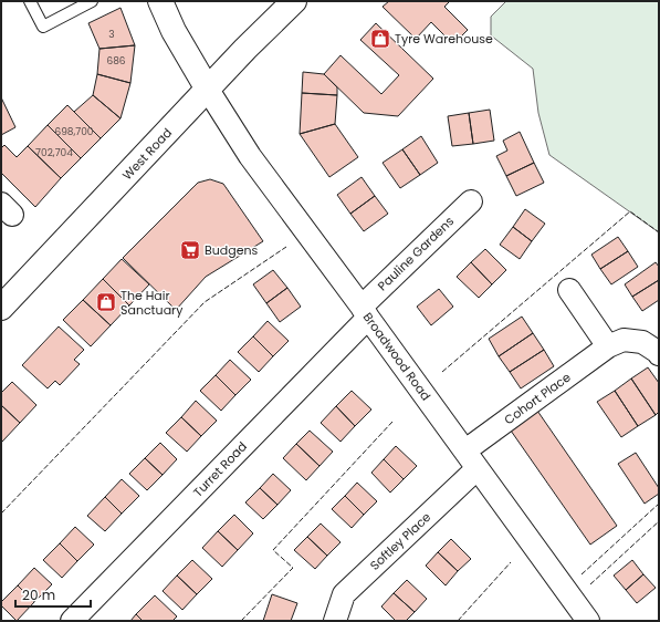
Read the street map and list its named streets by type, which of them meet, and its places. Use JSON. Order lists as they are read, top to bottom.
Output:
{
  "streets": {
    "main road": ["West Road"],
    "street": [
      "Pauline Gardens",
      "Broadwood Road",
      "Cohort Place",
      "Turret Road",
      "Softley Place"
    ]
  },
  "crossings": [
    ["West Road", "Broadwood Road"],
    ["Pauline Gardens", "Broadwood Road"],
    ["Pauline Gardens", "Turret Road"],
    ["Broadwood Road", "Cohort Place"],
    ["Broadwood Road", "Turret Road"],
    ["Broadwood Road", "Softley Place"],
    ["Cohort Place", "Softley Place"]
  ],
  "places": {
    "shop": ["Tyre Warehouse", "The Hair Sanctuary"],
    "supermarket": ["Budgens"]
  },
  "house_numbers": [
    "3",
    "686",
    "698,700",
    "702,704"
  ],
  "scale_bar": "20 m"
}
